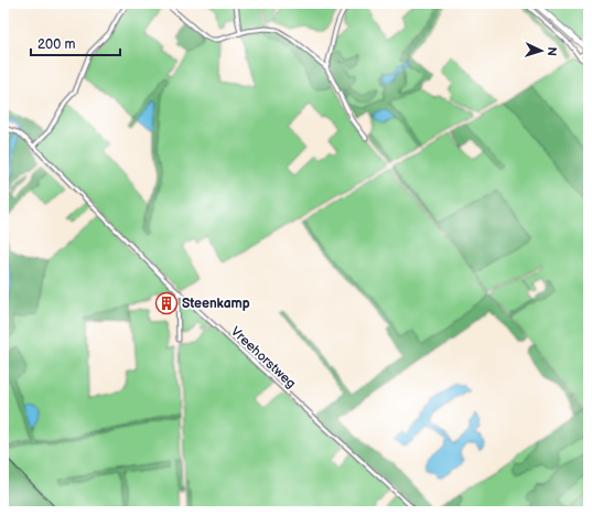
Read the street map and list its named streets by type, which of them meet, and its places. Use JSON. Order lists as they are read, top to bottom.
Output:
{
  "streets": {
    "street": ["Vreehorstweg"]
  },
  "places": {
    "building": ["Steenkamp"]
  },
  "scale_bar": "200 m",
  "north": "right"
}
